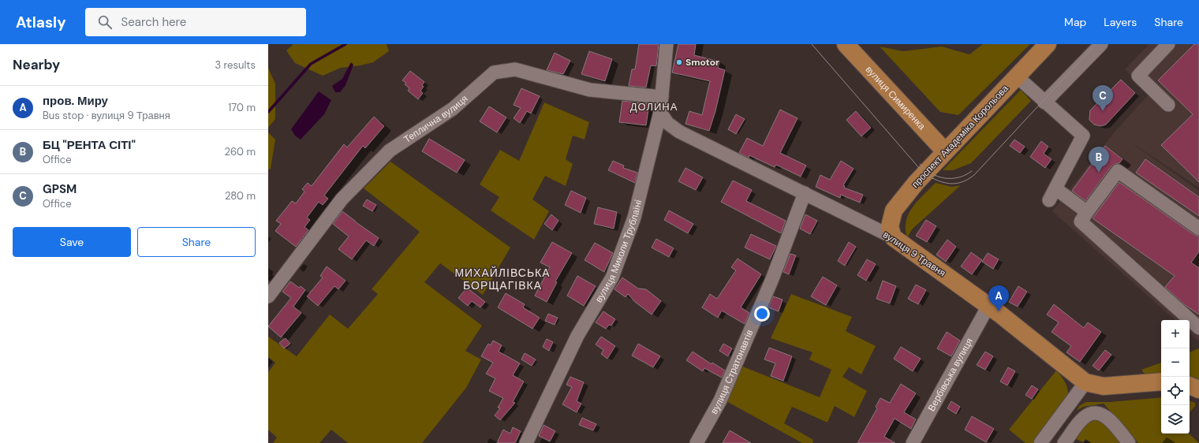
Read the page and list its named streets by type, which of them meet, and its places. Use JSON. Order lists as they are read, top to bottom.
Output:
{
  "streets": {
    "main road": ["вулиця Симиренка", "проспект Академіка Корольова", "вулиця 9 Травня"],
    "street": [
      "Теплична вулиця",
      "вулиця Миколи Трублаїні",
      "вулиця Стратонавтів",
      "Вербівська вулиця"
    ]
  },
  "crossings": [
    ["вулиця Симиренка", "проспект Академіка Корольова"],
    ["Теплична вулиця", "вулиця Миколи Трублаїні"],
    ["проспект Академіка Корольова", "вулиця 9 Травня"],
    ["вулиця Миколи Трублаїні", "вулиця 9 Травня"],
    ["вулиця 9 Травня", "вулиця Стратонавтів"],
    ["вулиця 9 Травня", "Вербівська вулиця"]
  ],
  "districts": ["ДОЛИНА", "МИХАЙЛІВСЬКА БОРЩАГІВКА"],
  "places": ["Smotor"],
  "page": {
    "header": "Atlasly",
    "search": "Search here",
    "nav": ["Map", "Layers", "Share"],
    "heading": ["Nearby", "3 results"],
    "list": [
      {
        "mark": "A",
        "name": "пров. Миру",
        "note": "Bus stop · вулиця 9 Травня",
        "value": "170 m"
      },
      {
        "mark": "B",
        "name": "БЦ \"РЕНТА СІТІ\"",
        "note": "Office",
        "value": "260 m"
      },
      {
        "mark": "C",
        "name": "GPSM",
        "note": "Office",
        "value": "280 m"
      }
    ],
    "pins": ["C", "B", "A"],
    "buttons": ["Save", "Share"],
    "map_buttons": ["+", "−"]
  }
}
